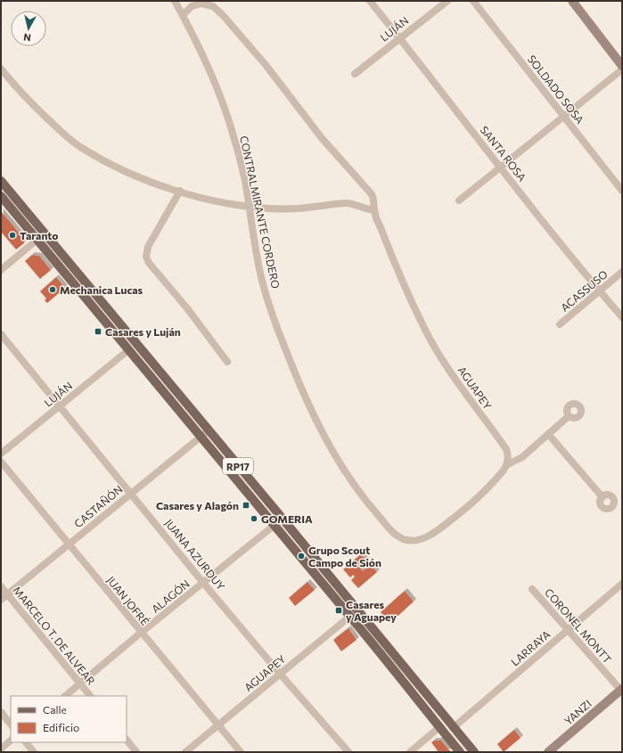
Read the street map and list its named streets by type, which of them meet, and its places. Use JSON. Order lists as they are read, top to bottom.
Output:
{
  "streets": {
    "main road": ["RP17"],
    "street": [
      "LUJÁN",
      "SOLDADO SOSA",
      "SANTA ROSA",
      "CONTRALMIRANTE CORDERO",
      "ACASSUSO",
      "AGUAPEY",
      "CASTAÑÓN",
      "JUANA AZURDUY",
      "ALAGÓN",
      "JUAN JOFRÉ",
      "CORONEL MONTT",
      "MARCELO T. DE ALVEAR",
      "LARRAYA",
      "YANZI"
    ]
  },
  "crossings": [
    ["LUJÁN", "SANTA ROSA"],
    ["LUJÁN", "RP17"],
    ["LUJÁN", "JUANA AZURDUY"],
    ["SANTA ROSA", "ACASSUSO"],
    ["CONTRALMIRANTE CORDERO", "AGUAPEY"],
    ["AGUAPEY", "RP17"],
    ["AGUAPEY", "JUANA AZURDUY"],
    ["AGUAPEY", "JUAN JOFRÉ"],
    ["RP17", "CASTAÑÓN"],
    ["RP17", "ALAGÓN"],
    ["RP17", "LARRAYA"],
    ["CASTAÑÓN", "JUANA AZURDUY"],
    ["CASTAÑÓN", "JUAN JOFRÉ"],
    ["CASTAÑÓN", "MARCELO T. DE ALVEAR"],
    ["JUANA AZURDUY", "ALAGÓN"],
    ["ALAGÓN", "JUAN JOFRÉ"],
    ["ALAGÓN", "MARCELO T. DE ALVEAR"],
    ["CORONEL MONTT", "LARRAYA"],
    ["CORONEL MONTT", "YANZI"]
  ],
  "places": {
    "other": [
      "Taranto",
      "Mechanica Lucas",
      "GOMERIA",
      "Grupo Scout Campo de Sión"
    ],
    "transit": ["Casares y Luján", "Casares y Alagón", "Casares y Aguapey"]
  },
  "legend": ["Calle", "Edificio"],
  "north": "bottom"
}
